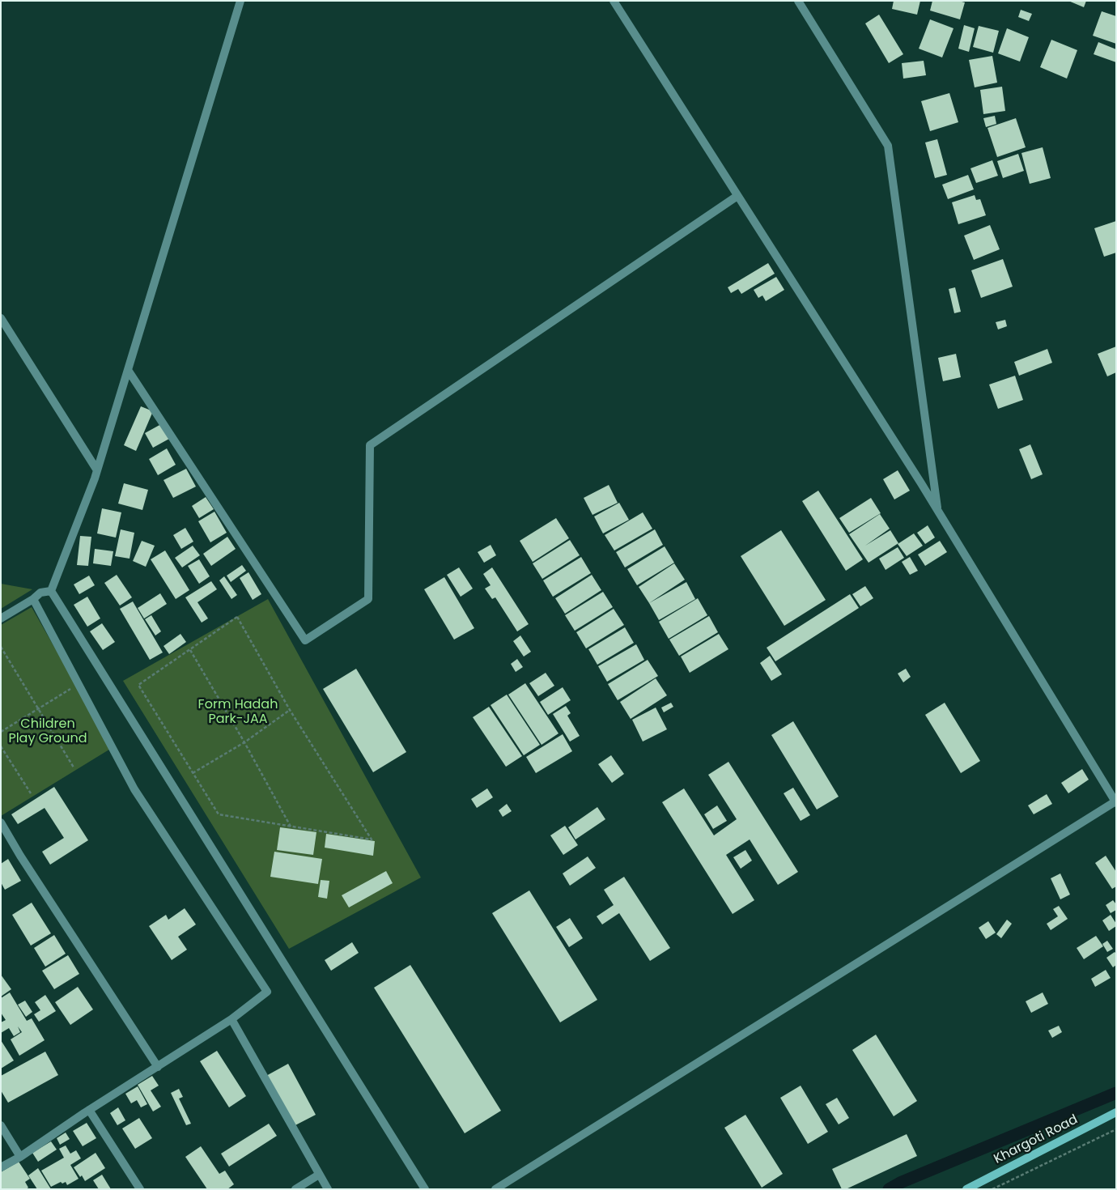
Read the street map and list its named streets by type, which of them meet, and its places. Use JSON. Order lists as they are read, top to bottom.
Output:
{
  "streets": {
    "main road": ["Khargoti Road"]
  },
  "parks": ["Form Hadah Park-JAA", "Children Play Ground"]
}
